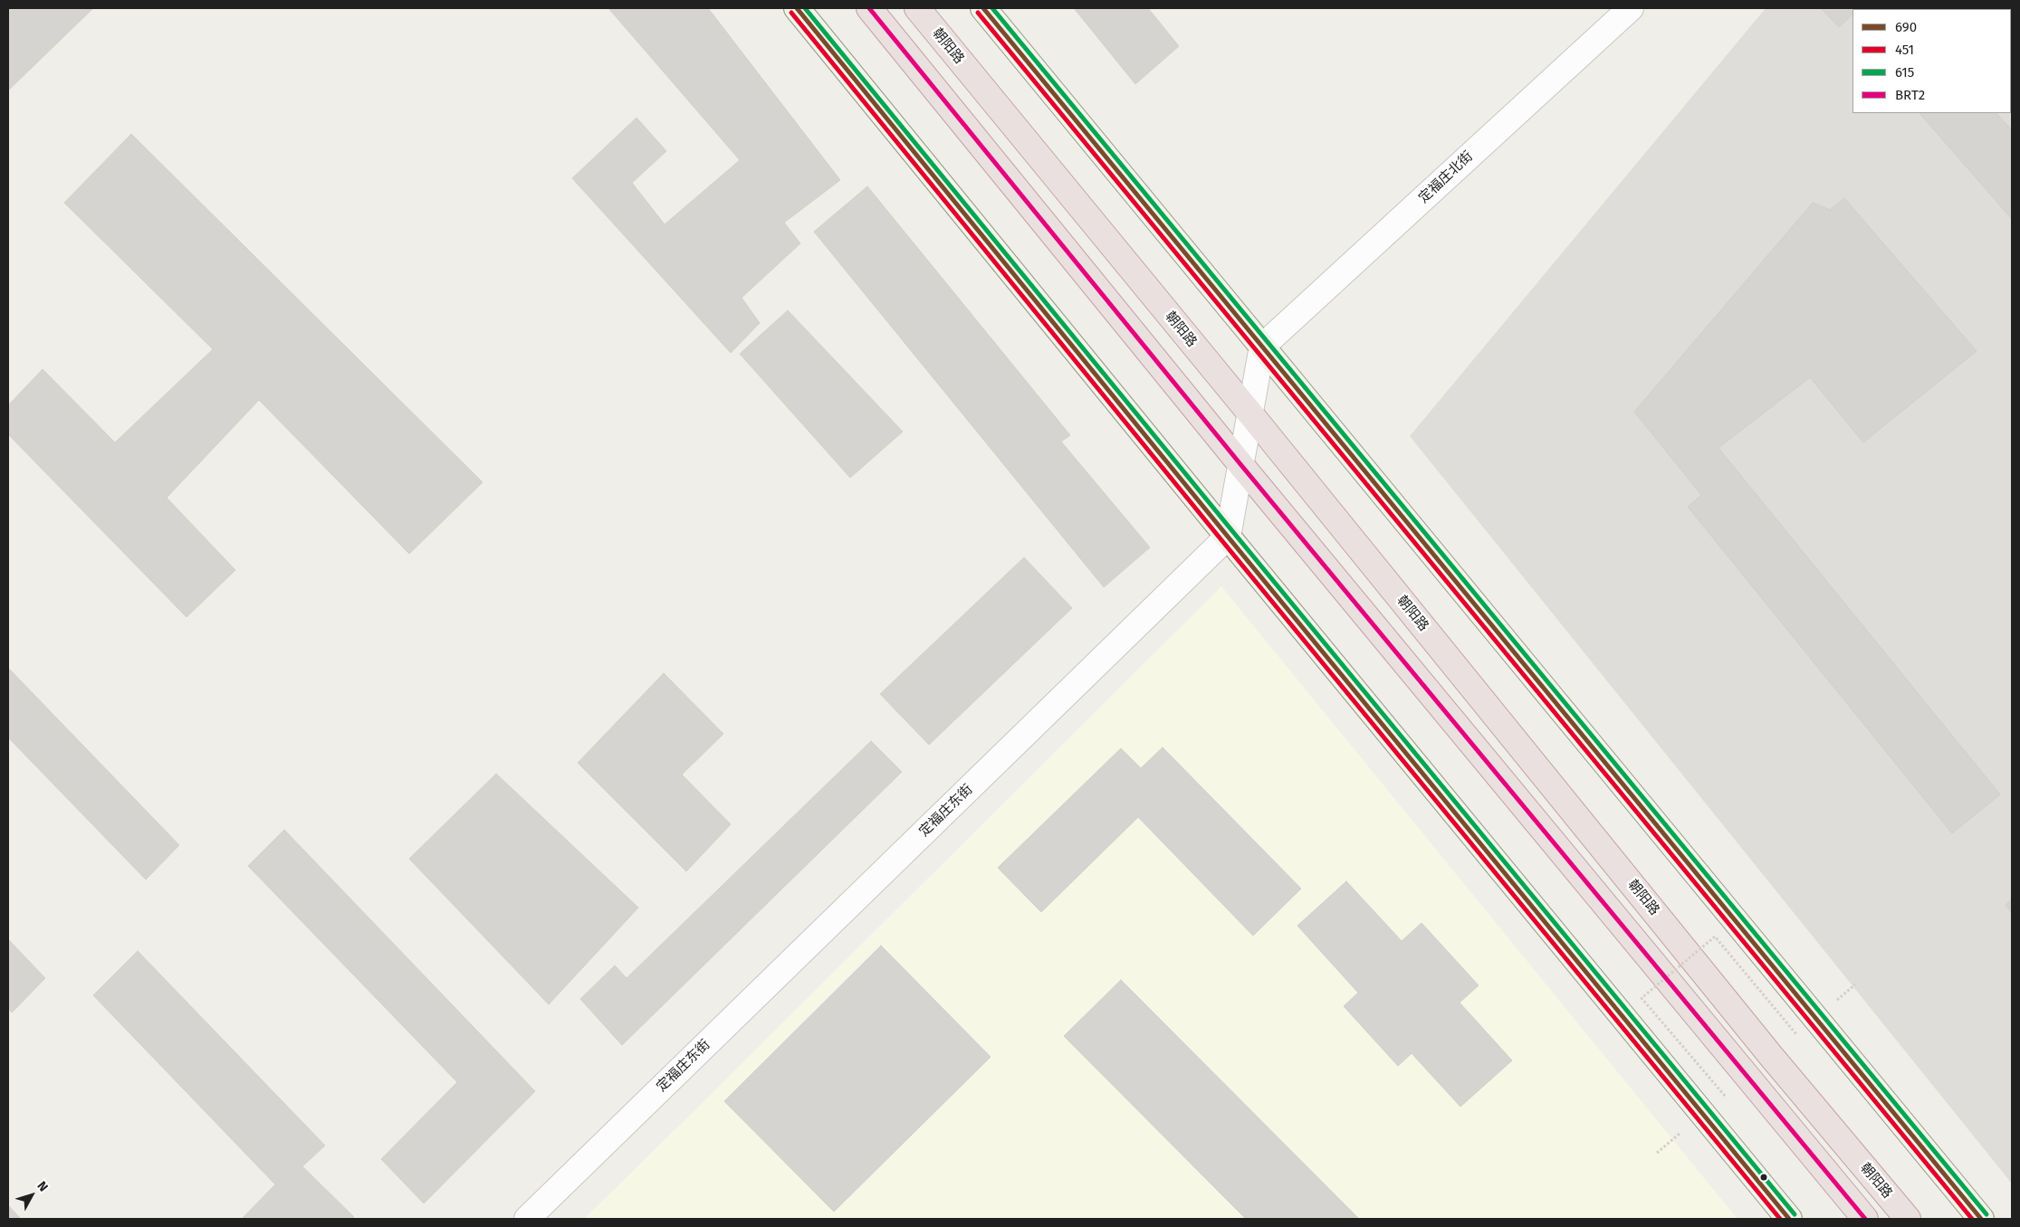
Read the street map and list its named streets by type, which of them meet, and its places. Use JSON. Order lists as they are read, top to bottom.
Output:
{
  "streets": {
    "highway": ["朝阳路"],
    "street": ["定福庄北街", "定福庄东街"]
  },
  "lines": [
    "transit line 690",
    "transit line 615",
    "transit line BRT2",
    "transit line 451"
  ],
  "legend": [
    "690",
    "451",
    "615",
    "BRT2"
  ],
  "north": "top right"
}
